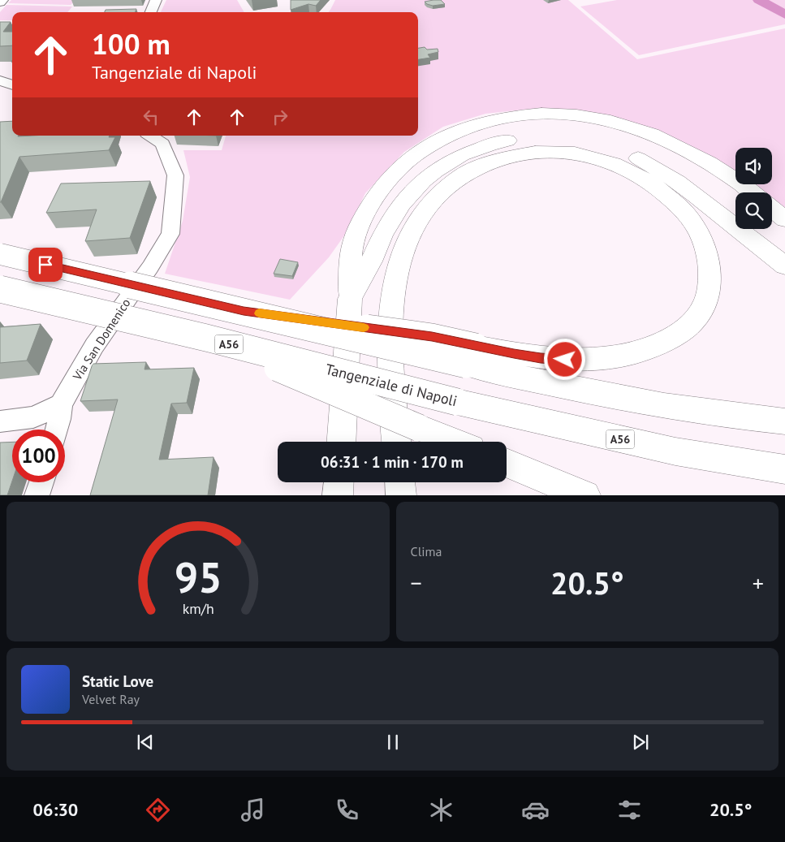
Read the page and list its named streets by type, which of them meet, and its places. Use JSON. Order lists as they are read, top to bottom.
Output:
{
  "streets": {
    "highway": ["A56", "Tangenziale di Napoli"],
    "street": ["Via San Domenico"]
  },
  "page": {
    "turn": ["100 m", "Tangenziale di Napoli"],
    "limit": "100",
    "trip": "06:31 · 1 min · 170 m",
    "tile": "Clima",
    "heat": ["−", "20.5°", "+"],
    "song": ["Static Love", "Velvet Ray"],
    "tabs": ["06:30", "20.5°"],
    "gauge": ["95", "km/h"]
  }
}
